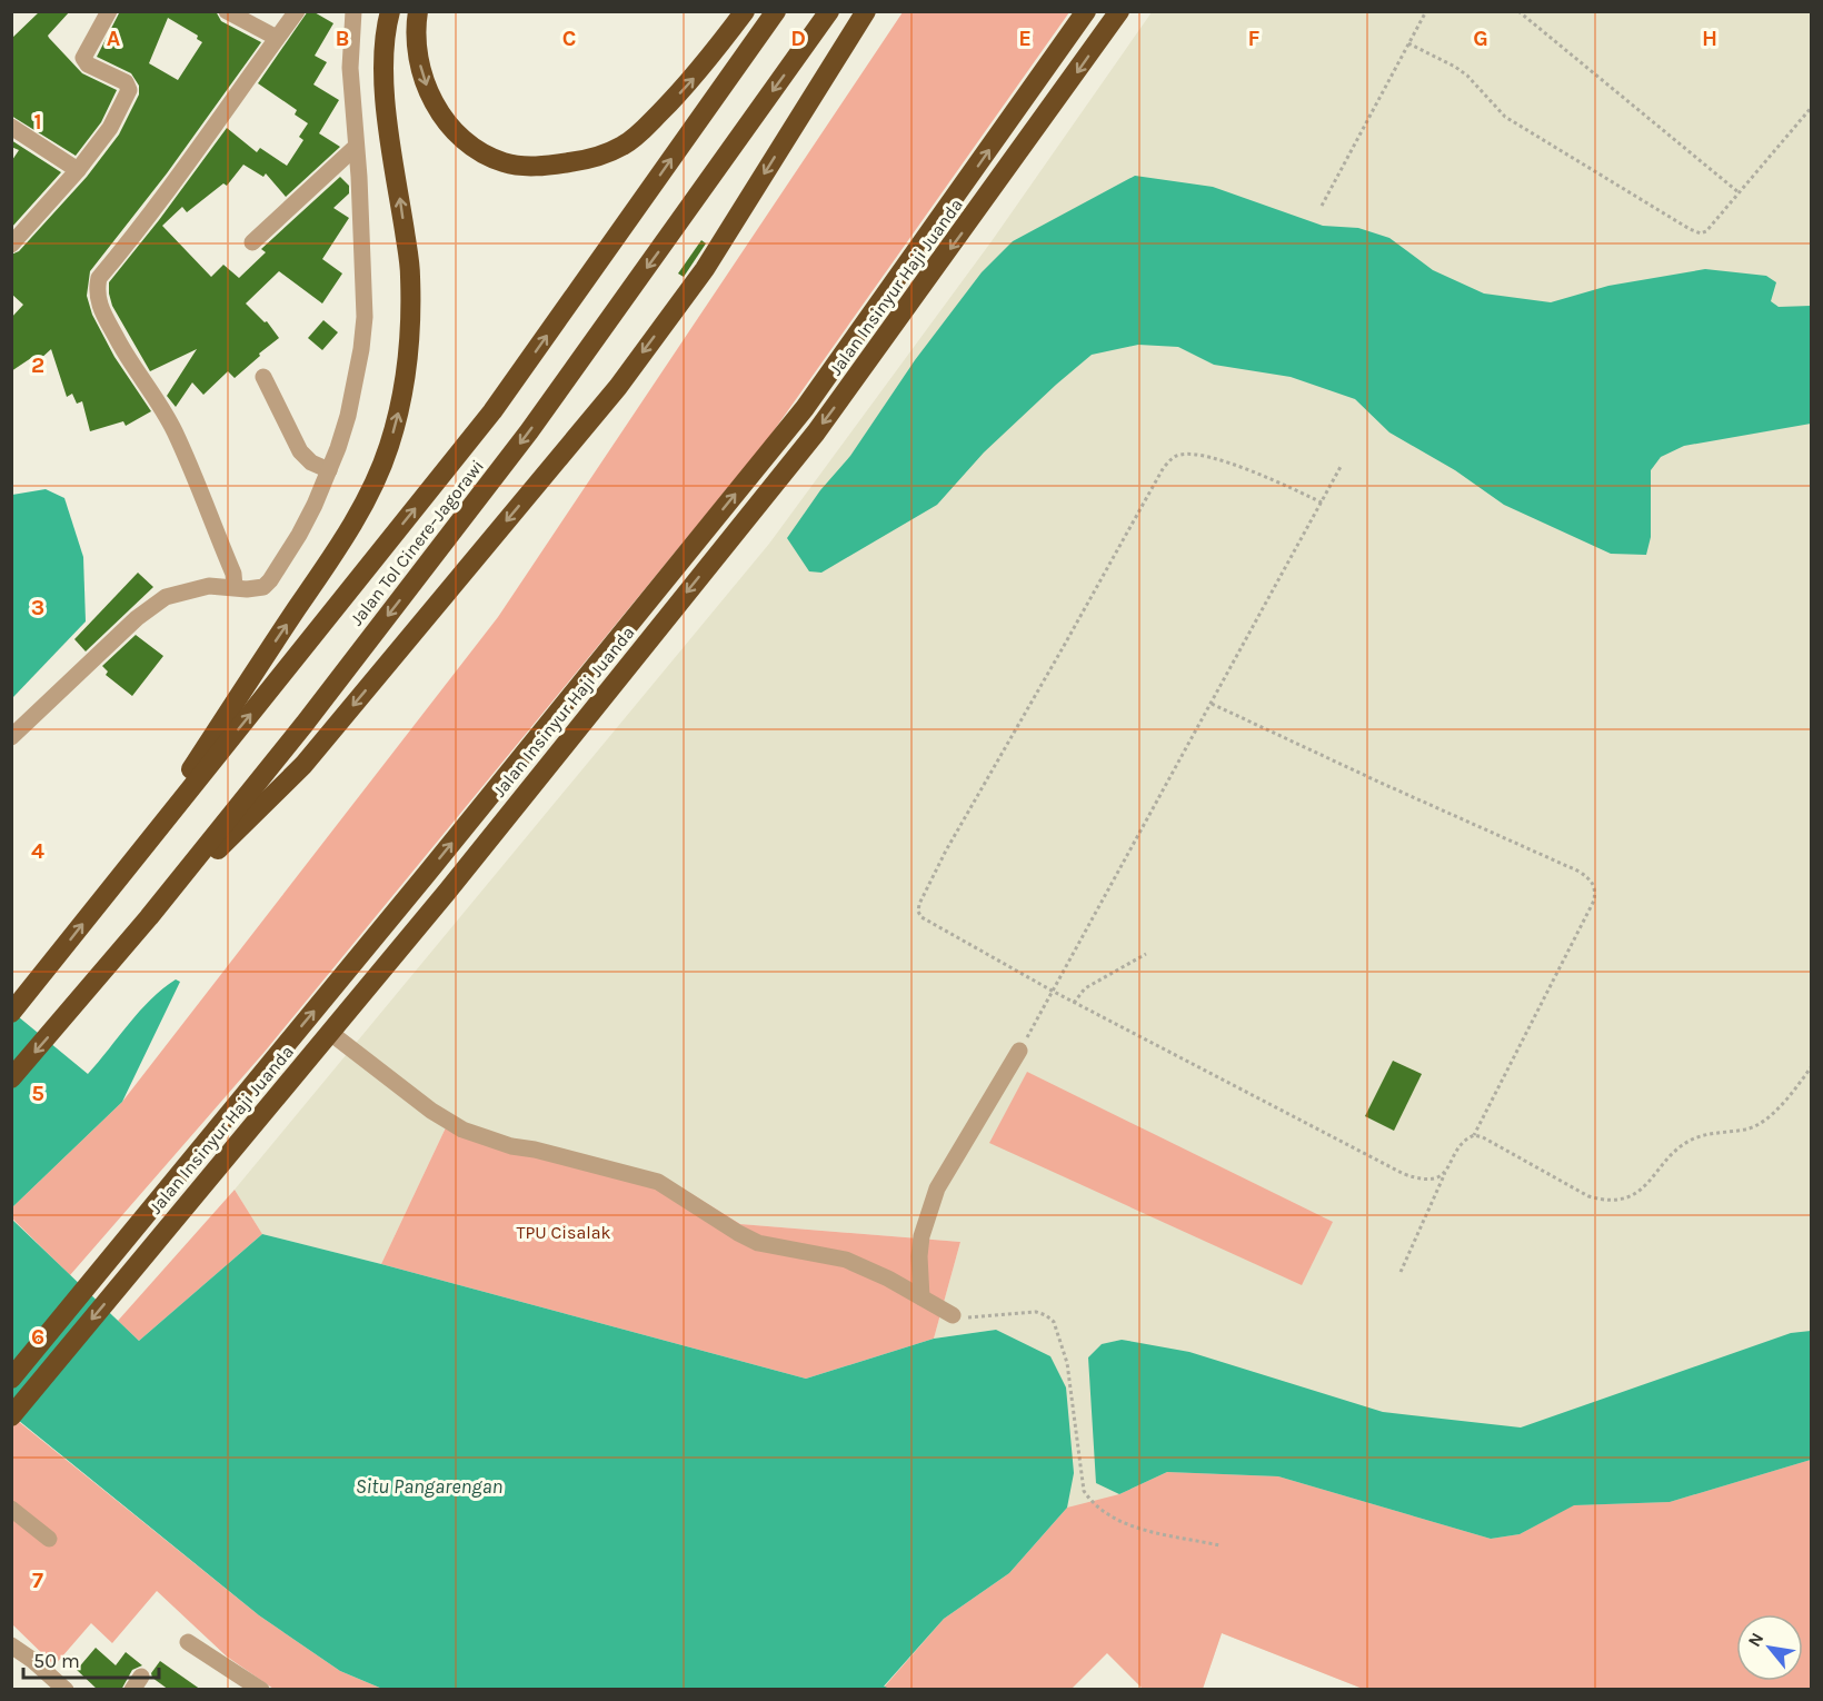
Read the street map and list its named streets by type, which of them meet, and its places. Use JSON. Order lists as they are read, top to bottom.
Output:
{
  "streets": {
    "highway": ["Jalan Insinyur Haji Juanda", "Jalan Tol Cinere–Jagorawi"]
  },
  "water": ["Situ Pangarengan"],
  "parks": ["TPU Cisalak"],
  "scale_bar": "50 m",
  "north": "top left",
  "grid": {
    "columns": [
      "A",
      "B",
      "C",
      "D",
      "E",
      "F",
      "G",
      "H"
    ],
    "rows": [
      "1",
      "2",
      "3",
      "4",
      "5",
      "6",
      "7"
    ]
  }
}
